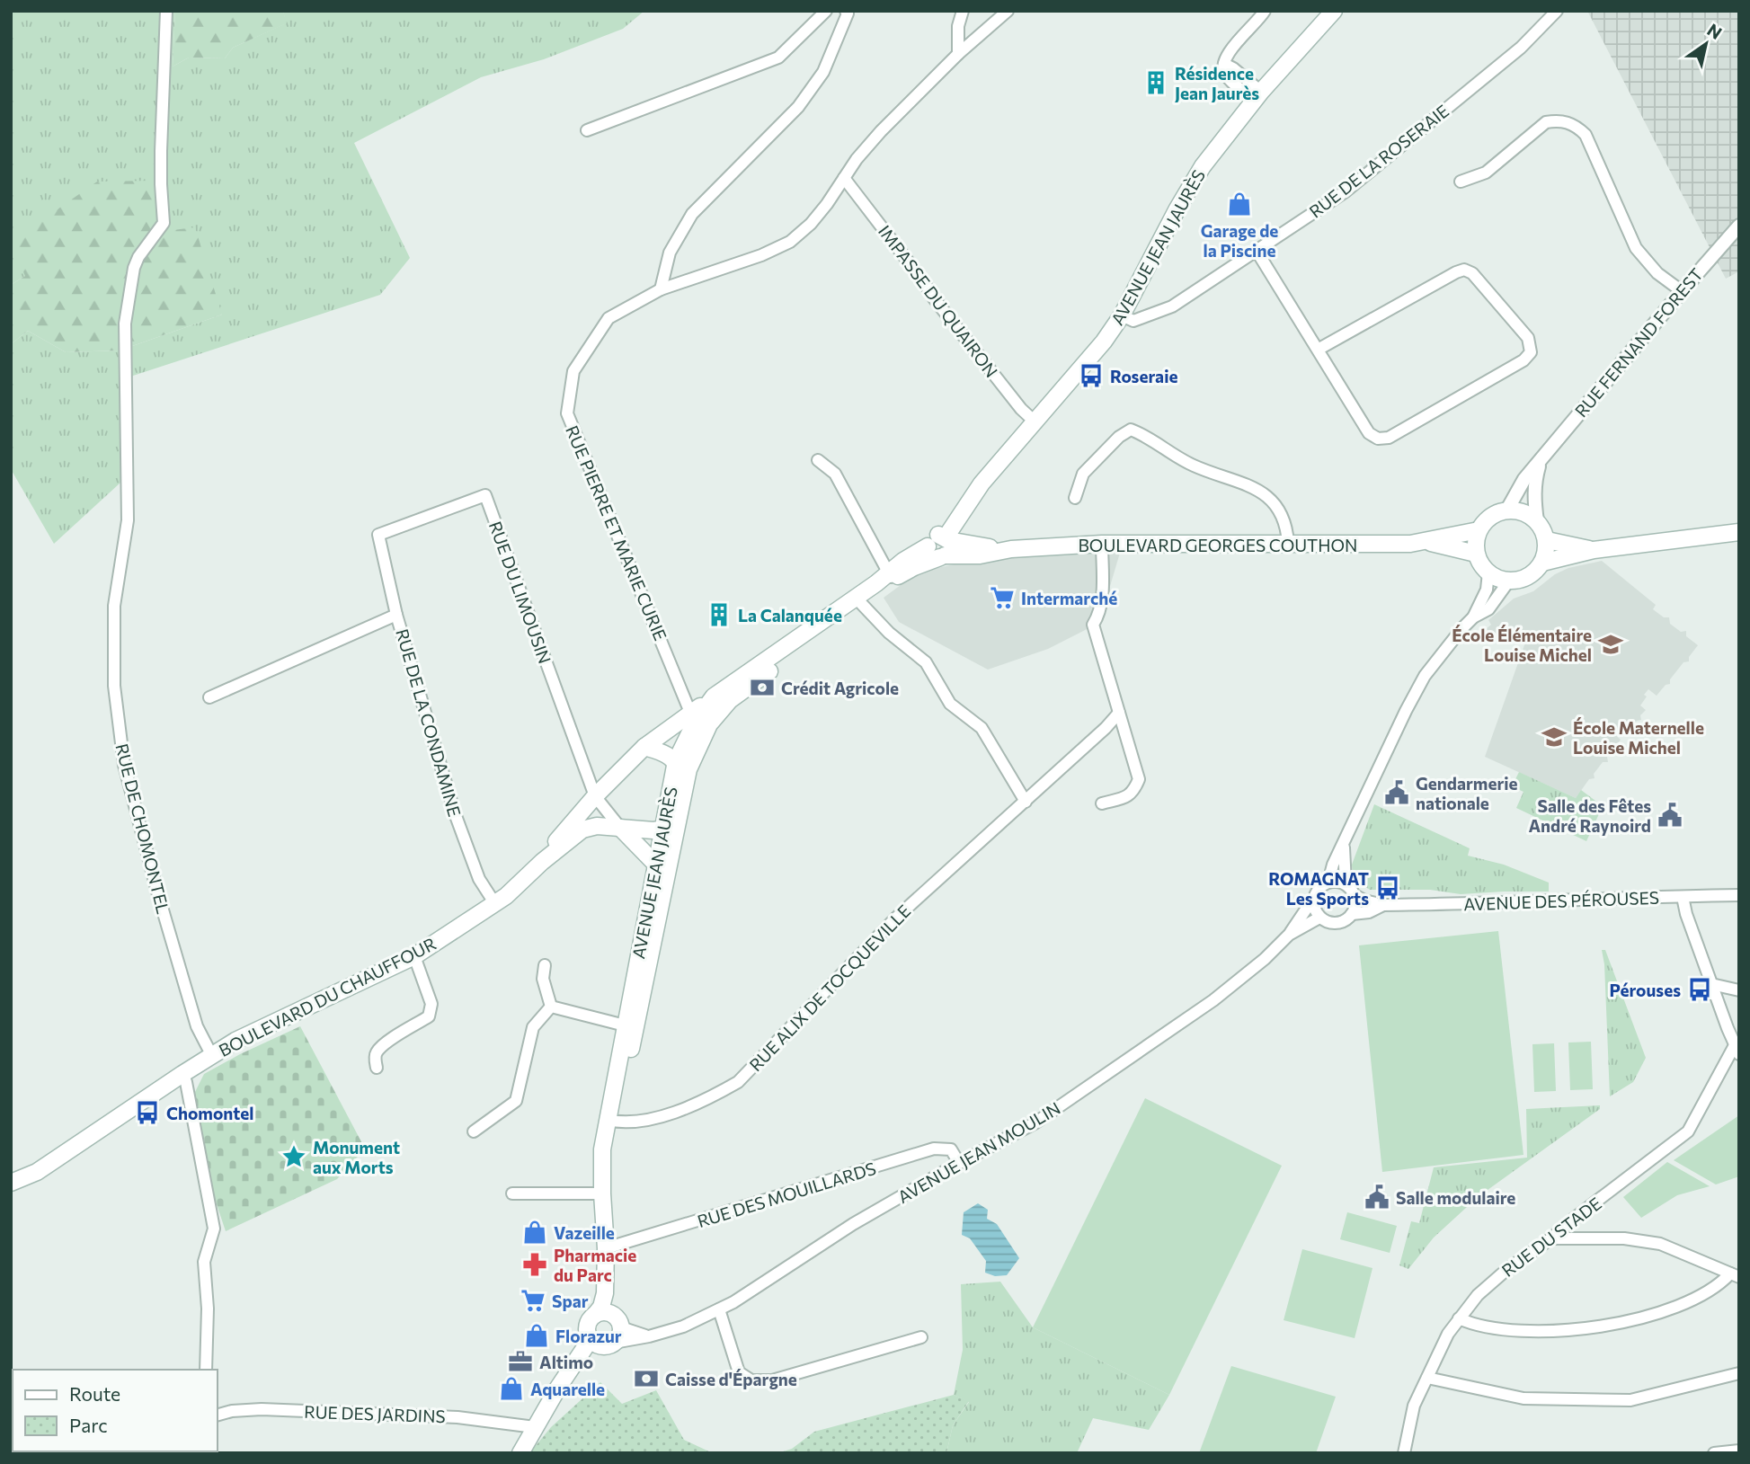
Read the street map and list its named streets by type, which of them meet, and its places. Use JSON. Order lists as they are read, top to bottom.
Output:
{
  "streets": {
    "main road": ["AVENUE JEAN JAURÈS", "BOULEVARD GEORGES COUTHON", "BOULEVARD DU CHAUFFOUR"],
    "street": [
      "RUE DE LA ROSERAIE",
      "IMPASSE DU QUAIRON",
      "RUE FERNAND FOREST",
      "RUE PIERRE ET MARIE CURIE",
      "RUE DU LIMOUSIN",
      "RUE DE LA CONDAMINE",
      "RUE DE CHOMONTEL",
      "AVENUE DES PÉROUSES",
      "RUE ALIX DE TOCQUEVILLE",
      "AVENUE JEAN MOULIN",
      "RUE DES MOUILLARDS",
      "RUE DU STADE",
      "RUE DES JARDINS"
    ]
  },
  "crossings": [
    ["RUE DE LA ROSERAIE", "AVENUE JEAN JAURÈS"],
    ["AVENUE JEAN JAURÈS", "IMPASSE DU QUAIRON"],
    ["AVENUE JEAN JAURÈS", "RUE PIERRE ET MARIE CURIE"],
    ["AVENUE JEAN JAURÈS", "BOULEVARD GEORGES COUTHON"],
    ["AVENUE JEAN JAURÈS", "RUE ALIX DE TOCQUEVILLE"],
    ["AVENUE JEAN JAURÈS", "AVENUE JEAN MOULIN"],
    ["AVENUE JEAN JAURÈS", "RUE DES MOUILLARDS"],
    ["IMPASSE DU QUAIRON", "RUE PIERRE ET MARIE CURIE"],
    ["RUE FERNAND FOREST", "BOULEVARD GEORGES COUTHON"],
    ["RUE DU LIMOUSIN", "RUE DE LA CONDAMINE"],
    ["RUE DE LA CONDAMINE", "BOULEVARD DU CHAUFFOUR"],
    ["RUE DE CHOMONTEL", "BOULEVARD DU CHAUFFOUR"],
    ["AVENUE DES PÉROUSES", "AVENUE JEAN MOULIN"],
    ["AVENUE JEAN MOULIN", "RUE DES MOUILLARDS"]
  ],
  "places": {
    "building": ["Résidence Jean Jaurès", "La Calanquée"],
    "shop": [
      "Garage de la Piscine",
      "Vazeille",
      "Florazur",
      "Aquarelle"
    ],
    "bus stop": [
      "Roseraie",
      "ROMAGNAT Les Sports",
      "Pérouses",
      "Chomontel"
    ],
    "supermarket": ["Intermarché", "Spar"],
    "school or university": ["École Élémentaire Louise Michel", "École Maternelle Louise Michel"],
    "bank": ["Crédit Agricole", "Caisse d'Épargne"],
    "public building": ["Gendarmerie nationale", "Salle des Fêtes André Raynoird", "Salle modulaire"],
    "place": ["Monument aux Morts"],
    "pharmacy": ["Pharmacie du Parc"],
    "office": ["Altimo"]
  },
  "legend": ["Route", "Parc"],
  "north": "top right"
}
